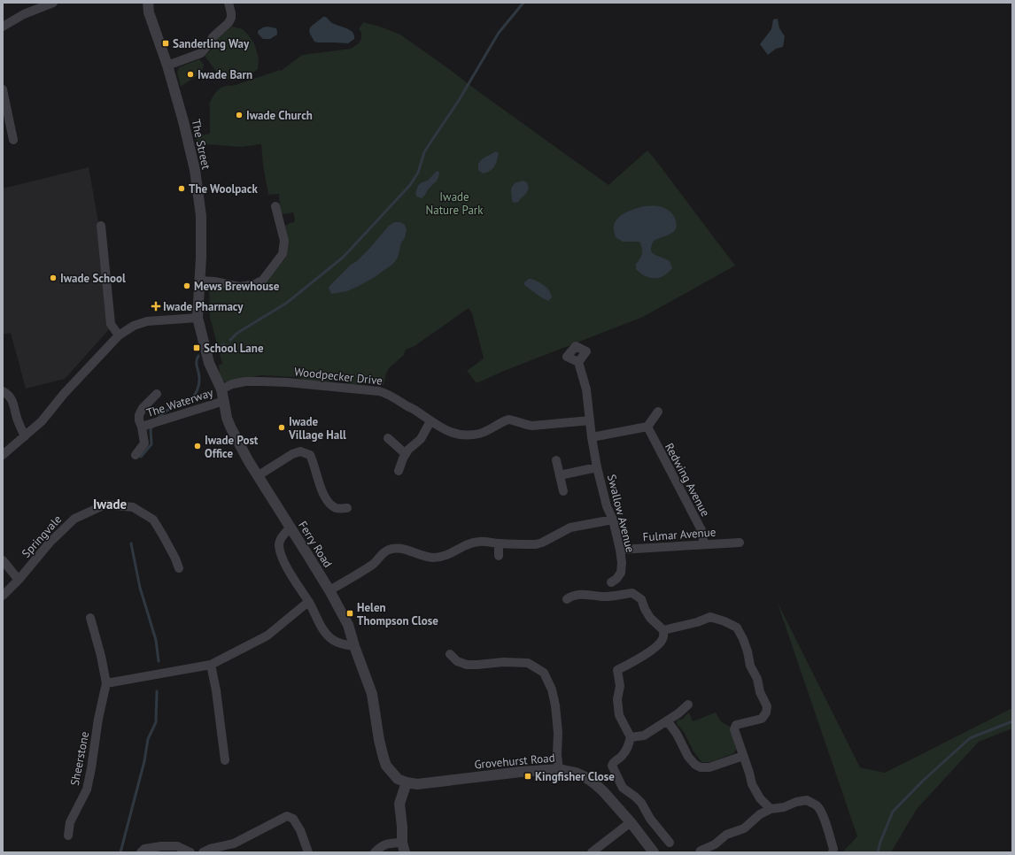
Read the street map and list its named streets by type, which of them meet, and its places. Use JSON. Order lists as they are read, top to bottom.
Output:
{
  "streets": {
    "street": [
      "The Street",
      "Woodpecker Drive",
      "The Waterway",
      "Redwing Avenue",
      "Swallow Avenue",
      "Fulmar Avenue",
      "Springvale",
      "Ferry Road",
      "Sheerstone",
      "Grovehurst Road"
    ]
  },
  "crossings": [
    ["The Street", "Ferry Road"],
    ["Woodpecker Drive", "Swallow Avenue"],
    ["Woodpecker Drive", "Ferry Road"],
    ["The Waterway", "Ferry Road"],
    ["Redwing Avenue", "Fulmar Avenue"],
    ["Swallow Avenue", "Fulmar Avenue"],
    ["Ferry Road", "Grovehurst Road"]
  ],
  "districts": ["Iwade"],
  "parks": ["Iwade Nature Park"],
  "places": {
    "transit": [
      "Sanderling Way",
      "School Lane",
      "Helen Thompson Close",
      "Kingfisher Close"
    ],
    "other": [
      "Iwade Barn",
      "Iwade Church",
      "The Woolpack",
      "Iwade School",
      "Mews Brewhouse",
      "Iwade Village Hall",
      "Iwade Post Office"
    ],
    "health": ["Iwade Pharmacy"]
  }
}
